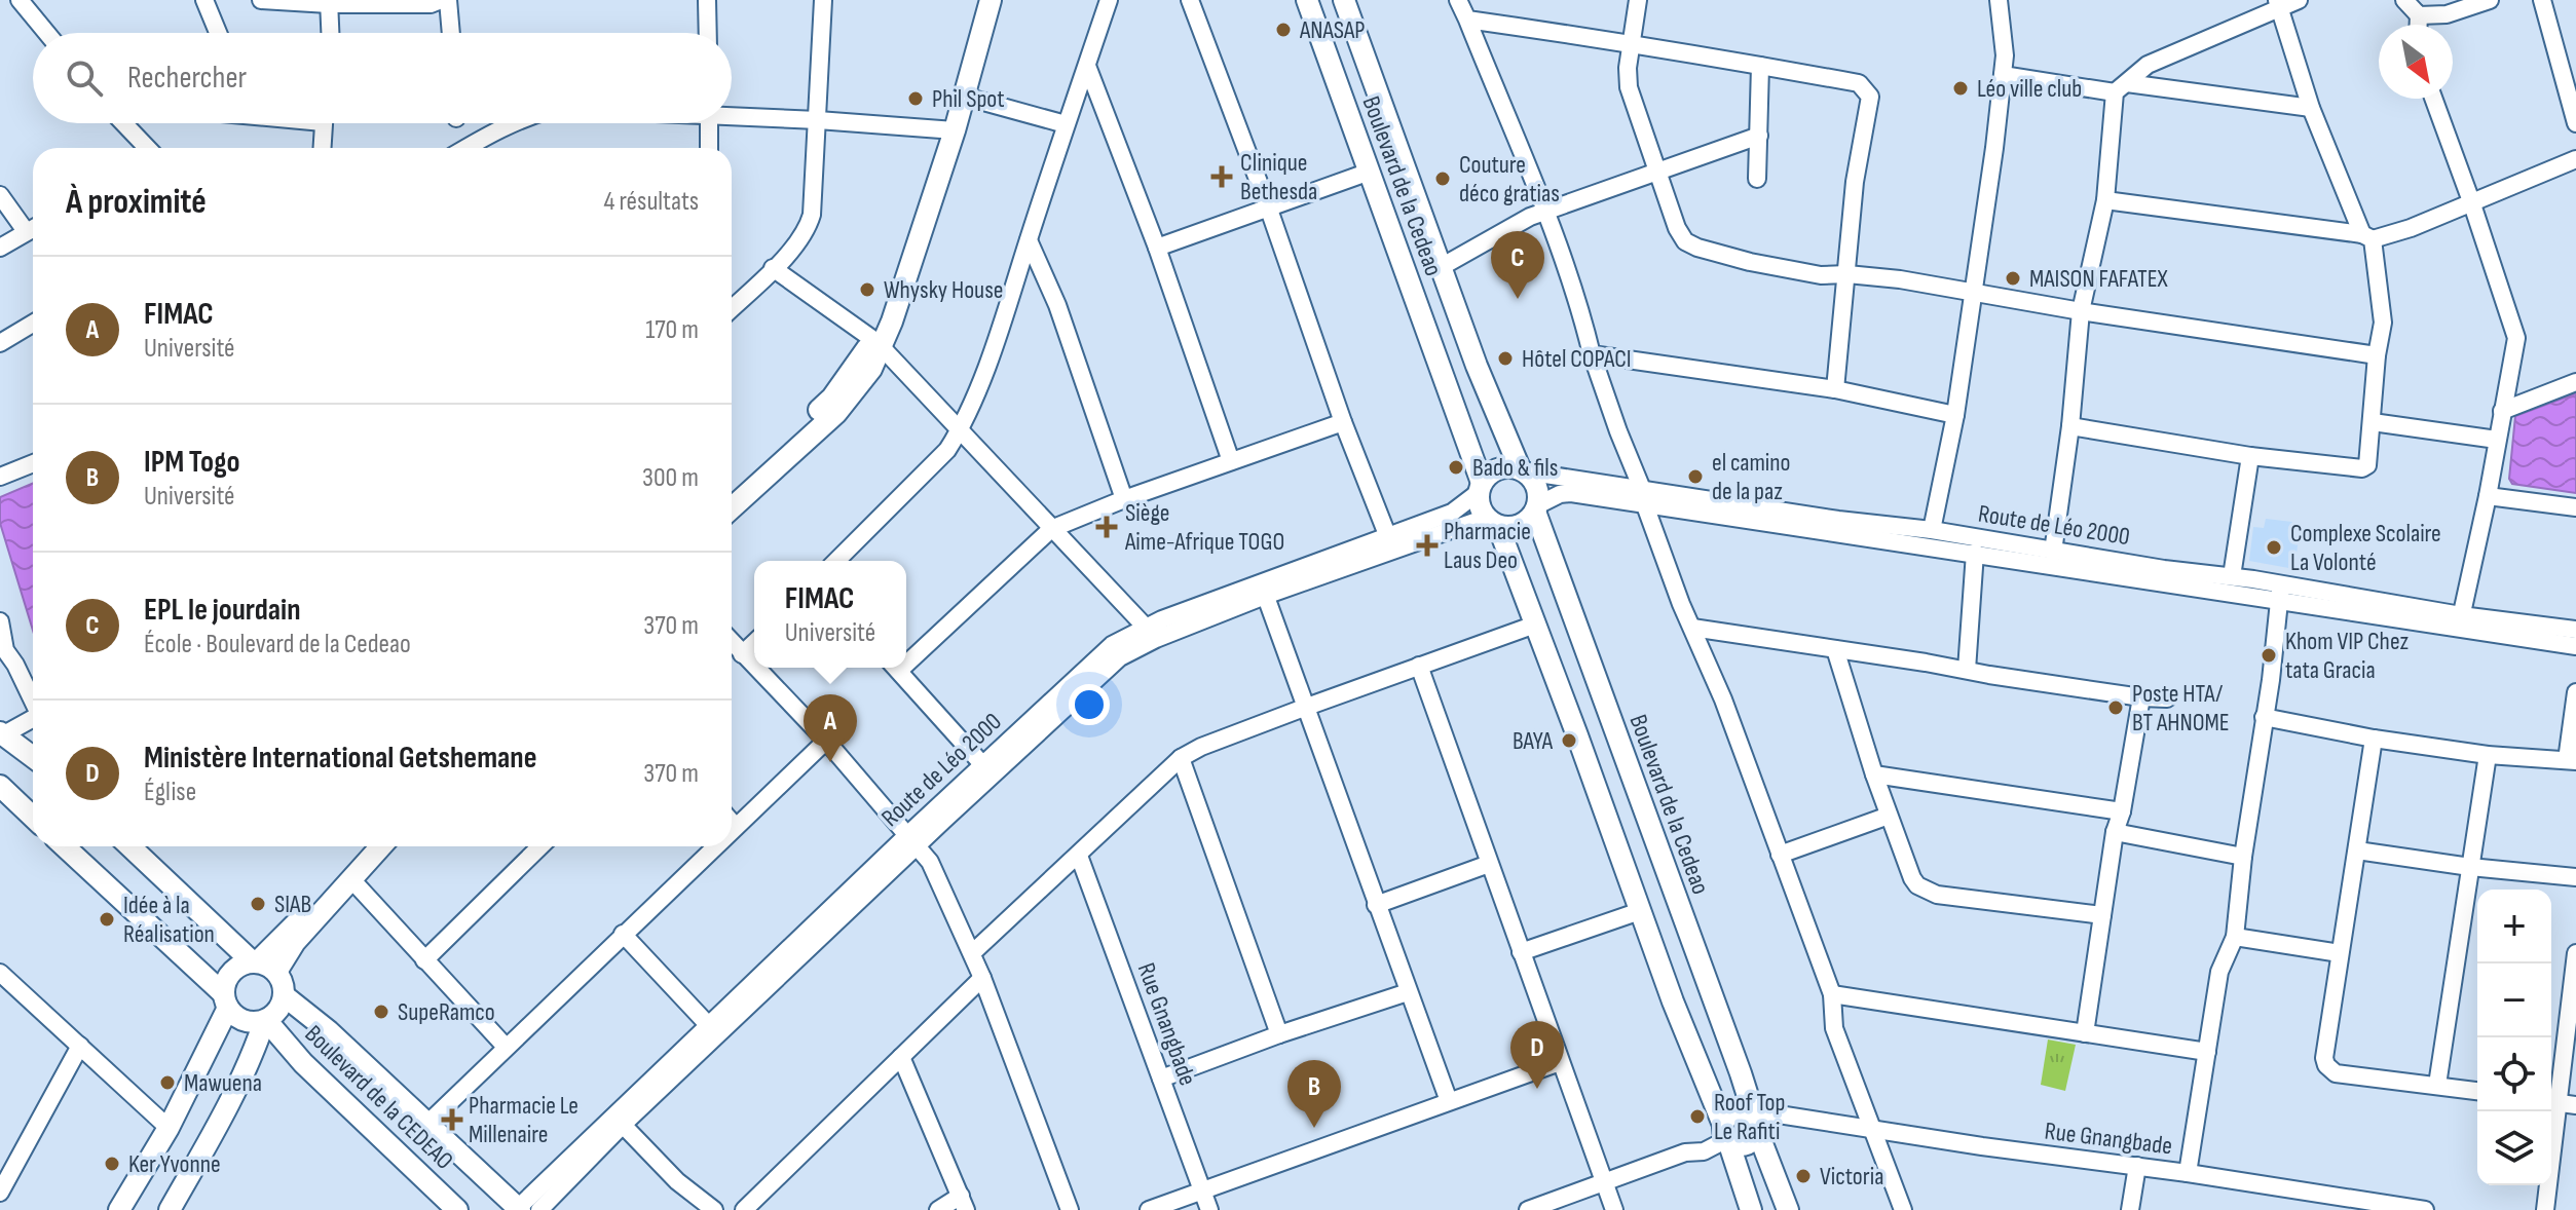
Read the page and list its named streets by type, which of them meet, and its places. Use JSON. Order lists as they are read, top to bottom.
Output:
{
  "streets": {
    "main road": ["Boulevard de la Cedeao", "Boulevard de la CEDEAO"],
    "street": ["Route de Léo 2000", "Rue Gnangbade"]
  },
  "crossings": [
    ["Boulevard de la Cedeao", "Route de Léo 2000"],
    ["Boulevard de la Cedeao", "Rue Gnangbade"]
  ],
  "places": {
    "other": [
      "ANASAP",
      "Léo ville club",
      "Phil Spot",
      "Couture déco gratias",
      "MAISON FAFATEX",
      "Whysky House",
      "Hôtel COPACI",
      "Bado & fils",
      "el camino de la paz",
      "Complexe Scolaire La Volonté",
      "Khom VIP Chez tata Gracia",
      "Poste HTA/ BT AHNOME",
      "BAYA",
      "SIAB",
      "Idée à la Réalisation",
      "SupeRamco",
      "Mawuena",
      "Roof Top Le Rafiti",
      "Ker Yvonne",
      "Victoria"
    ],
    "health": [
      "Clinique Bethesda",
      "Siège Aime-Afrique TOGO",
      "Pharmacie Laus Deo",
      "Pharmacie Le Millenaire"
    ]
  },
  "north": "bottom right",
  "page": {
    "search": "Rechercher",
    "heading": ["À proximité", "4 résultats"],
    "pins": [
      "C",
      "A",
      "D",
      "B"
    ],
    "list": [
      {
        "mark": "A",
        "name": "FIMAC",
        "note": "Université",
        "value": "170 m"
      },
      {
        "mark": "B",
        "name": "IPM Togo",
        "note": "Université",
        "value": "300 m"
      },
      {
        "mark": "C",
        "name": "EPL le jourdain",
        "note": "École · Boulevard de la Cedeao",
        "value": "370 m"
      },
      {
        "mark": "D",
        "name": "Ministère International Getshemane",
        "note": "Église",
        "value": "370 m"
      }
    ],
    "popup": ["FIMAC", "Université"],
    "map_buttons": ["+", "−"]
  }
}
